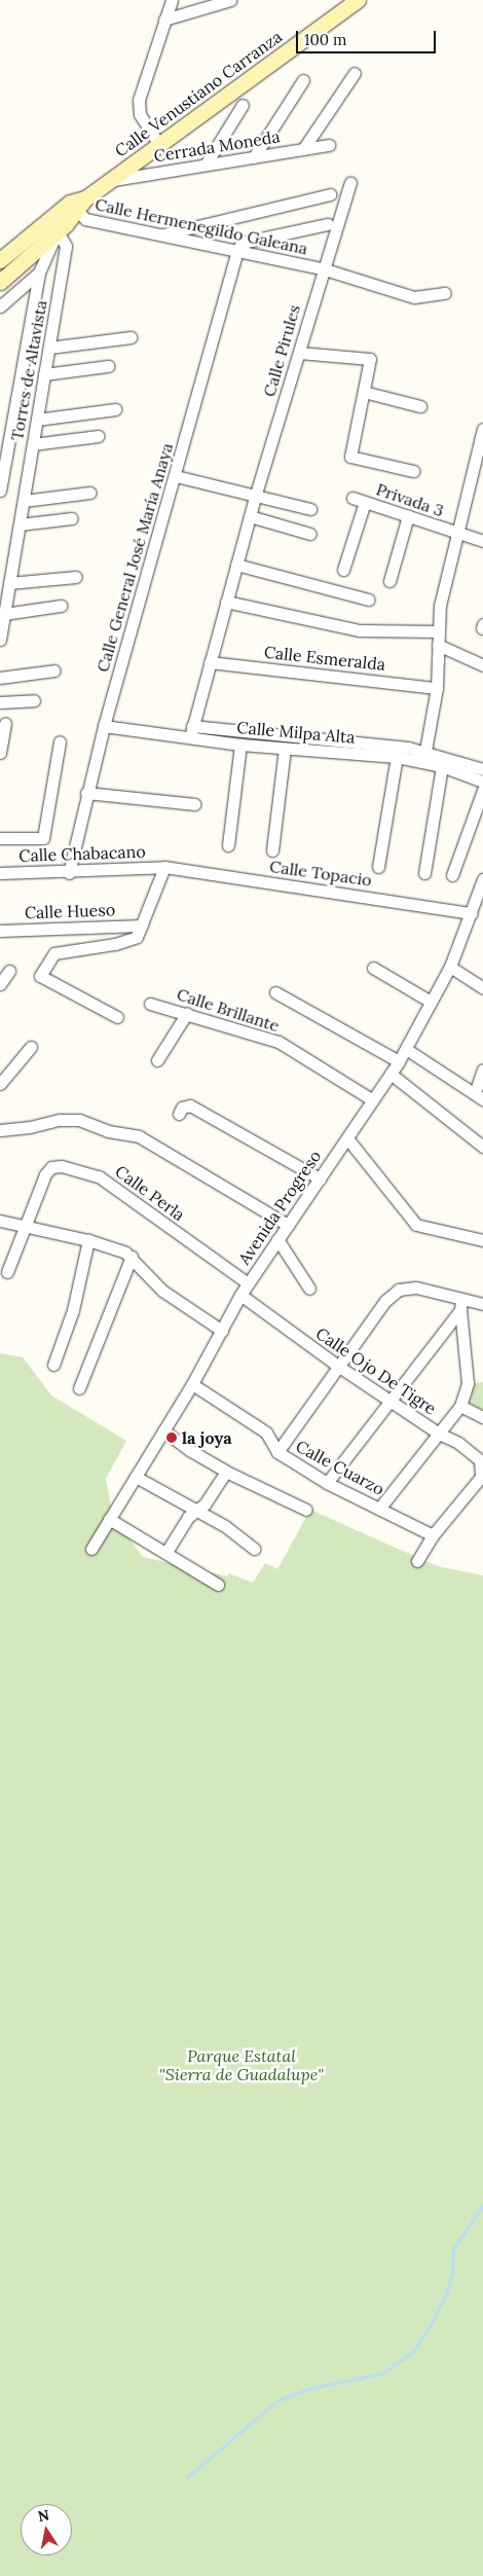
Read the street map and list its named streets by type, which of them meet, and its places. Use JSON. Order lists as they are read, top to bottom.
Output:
{
  "streets": {
    "street": [
      "Calle Venustiano Carranza",
      "Cerrada Moneda",
      "Calle Hermenegildo Galeana",
      "Calle Pirules",
      "Torres de Altavista",
      "Privada 3",
      "Calle General José María Anaya",
      "Calle Esmeralda",
      "Calle Milpa Alta",
      "Calle Chabacano",
      "Calle Topacio",
      "Calle Hueso",
      "Calle Brillante",
      "Calle Perla",
      "Avenida Progreso",
      "Calle Ojo De Tigre",
      "Calle Cuarzo"
    ]
  },
  "crossings": [
    ["Calle Venustiano Carranza", "Cerrada Moneda"],
    ["Calle Venustiano Carranza", "Calle Hermenegildo Galeana"],
    ["Calle Venustiano Carranza", "Torres de Altavista"],
    ["Calle Hermenegildo Galeana", "Calle Pirules"],
    ["Calle Hermenegildo Galeana", "Calle General José María Anaya"],
    ["Calle Pirules", "Calle Esmeralda"],
    ["Calle Pirules", "Calle Milpa Alta"],
    ["Calle General José María Anaya", "Calle Milpa Alta"],
    ["Calle General José María Anaya", "Calle Chabacano"],
    ["Calle Chabacano", "Calle Topacio"],
    ["Calle Topacio", "Avenida Progreso"],
    ["Calle Brillante", "Avenida Progreso"],
    ["Calle Perla", "Avenida Progreso"],
    ["Avenida Progreso", "Calle Ojo De Tigre"],
    ["Avenida Progreso", "Calle Cuarzo"]
  ],
  "parks": ["Parque Estatal \"Sierra de Guadalupe\""],
  "places": ["la joya"],
  "scale_bar": "100 m",
  "north": "top"
}
